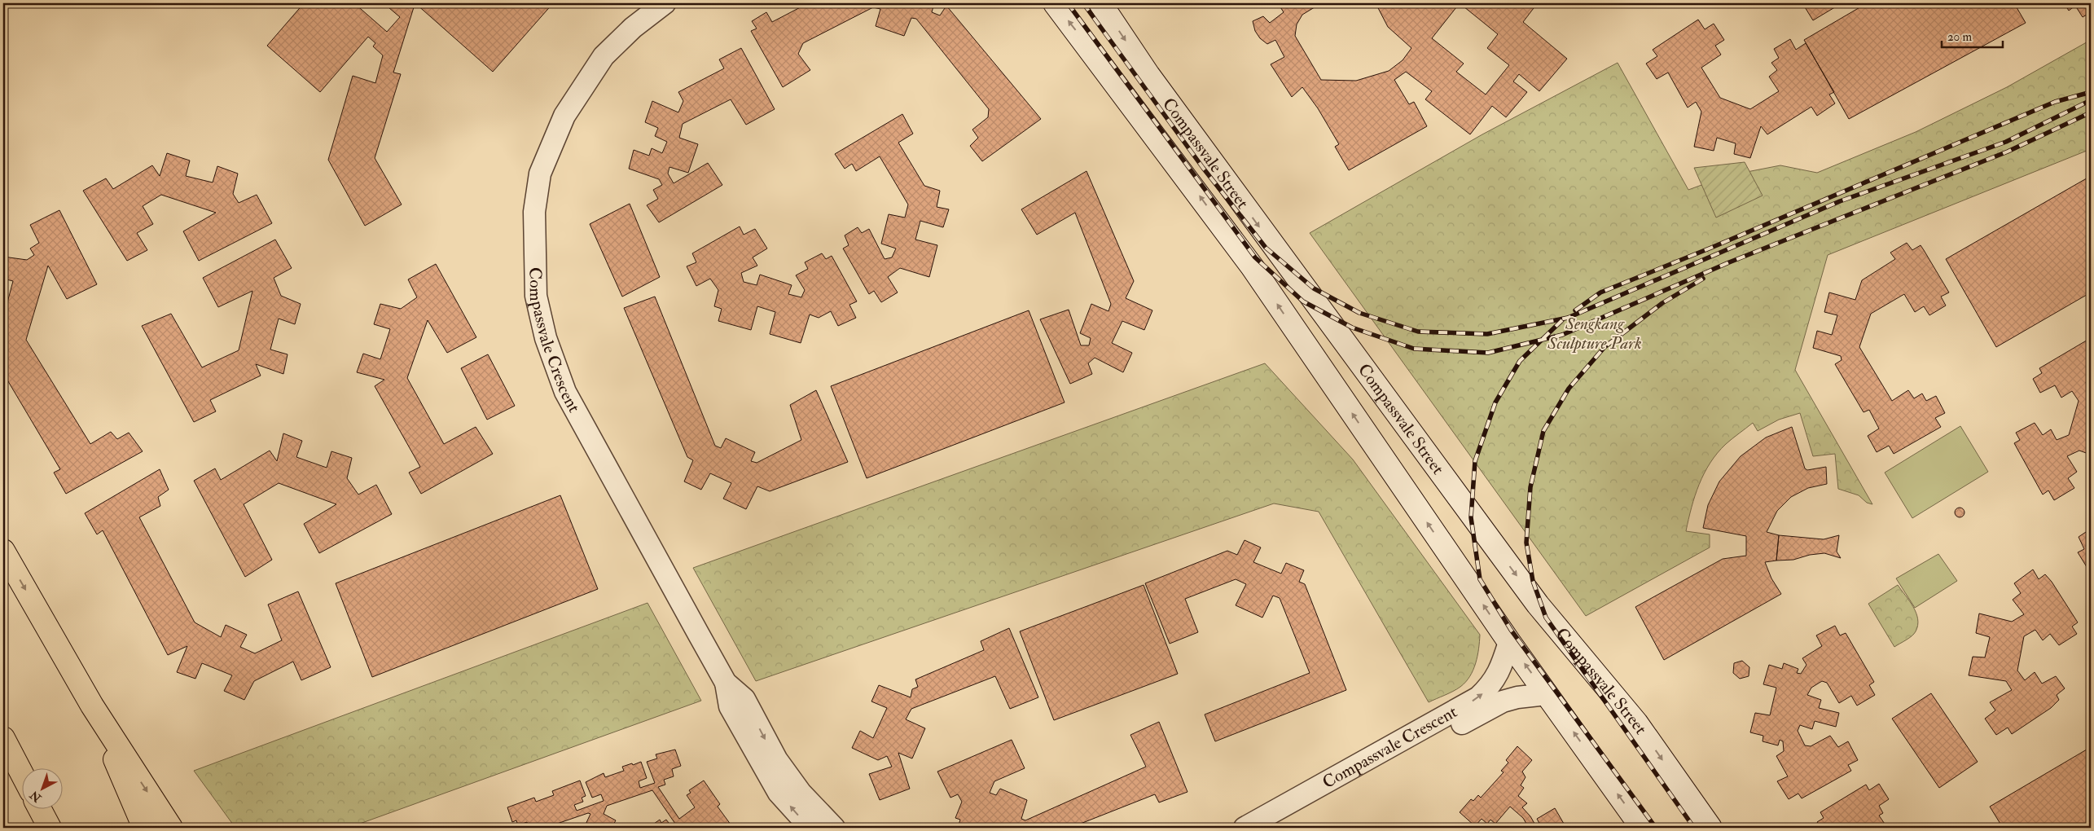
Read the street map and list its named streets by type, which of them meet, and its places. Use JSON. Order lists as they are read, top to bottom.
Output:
{
  "streets": {
    "street": ["Compassvale Street", "Compassvale Crescent"]
  },
  "crossings": [
    ["Compassvale Street", "Compassvale Crescent"]
  ],
  "parks": ["Sengkang Sculpture Park"],
  "scale_bar": "20 m",
  "north": "bottom left"
}
